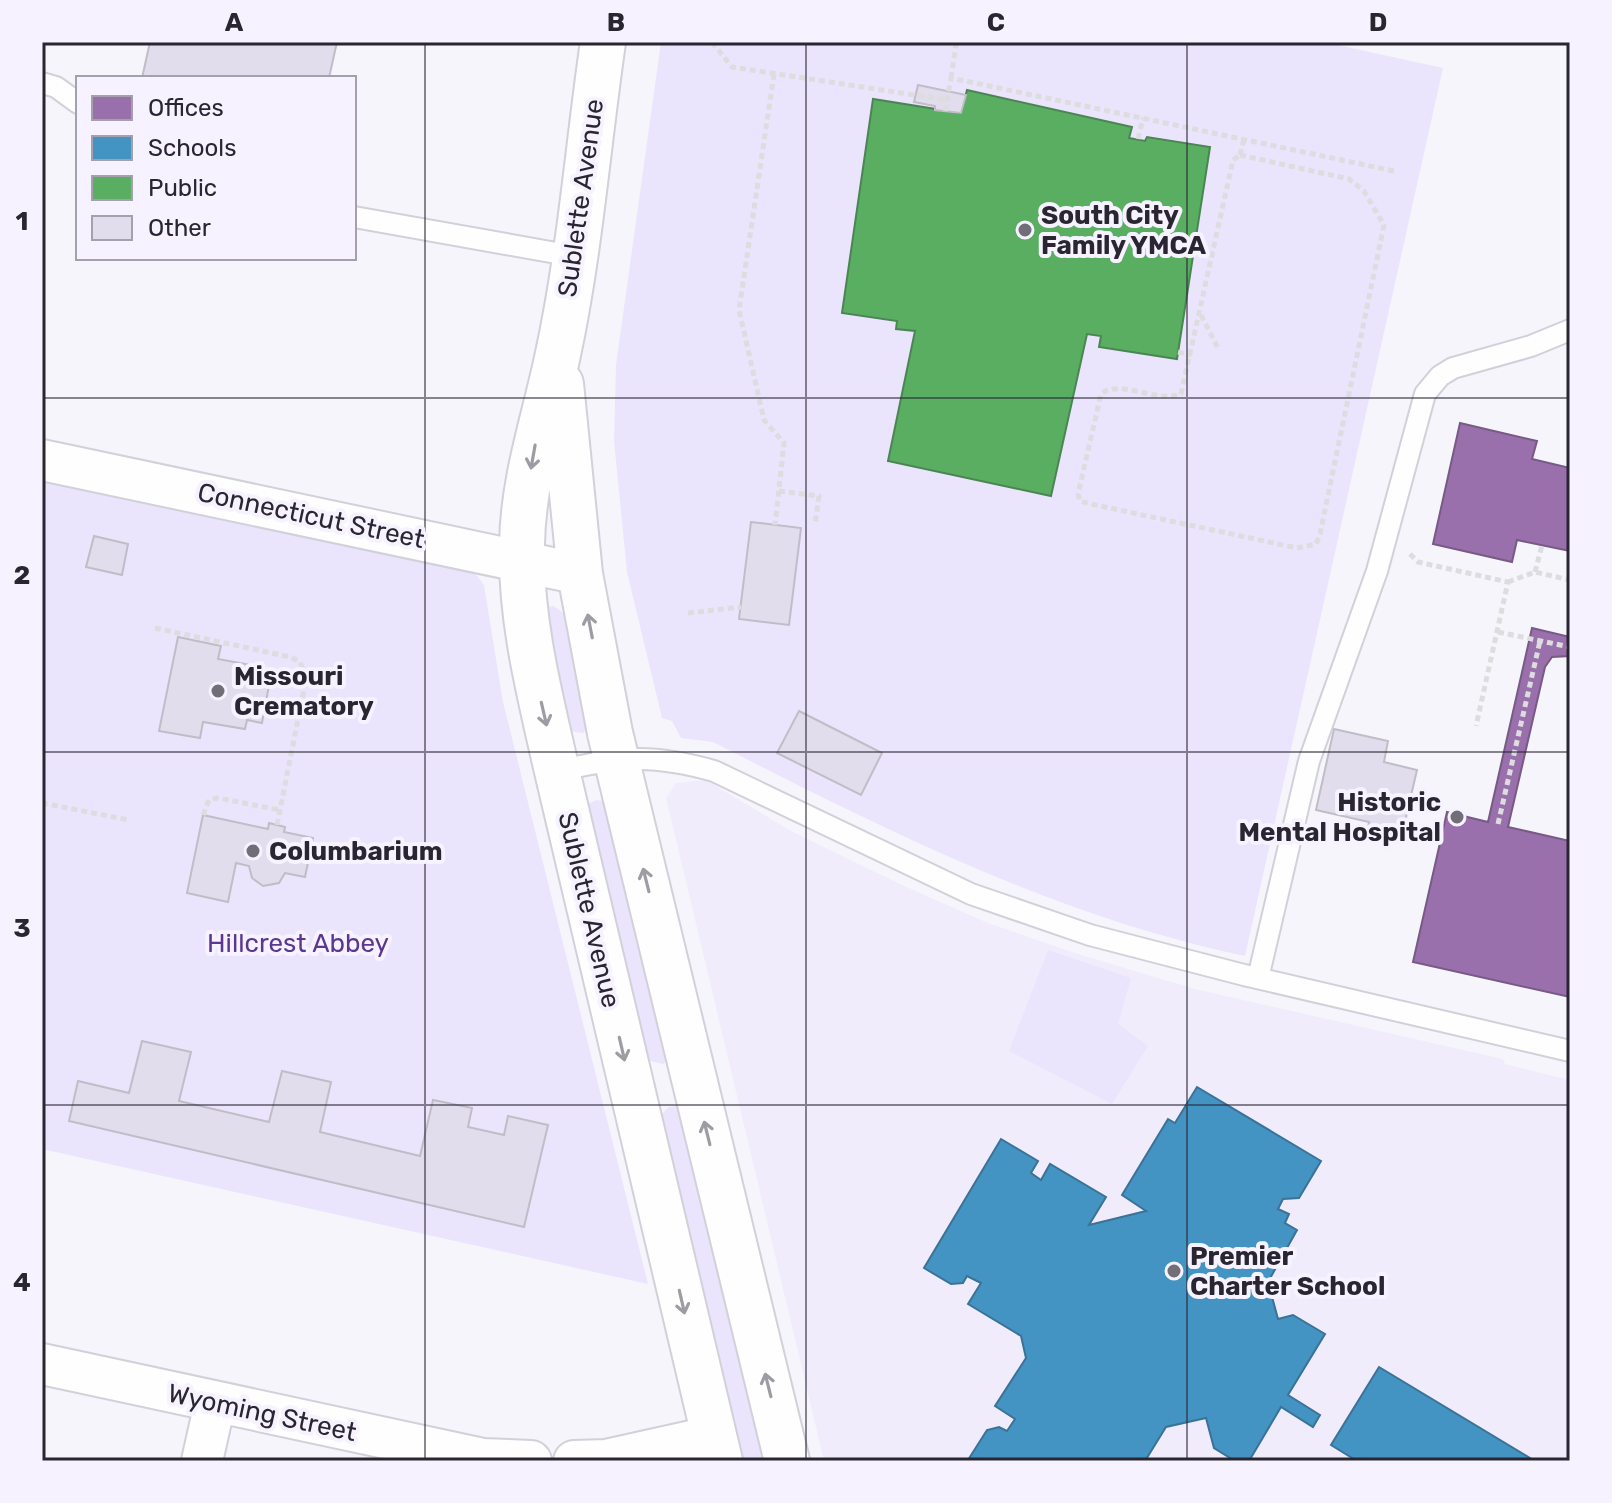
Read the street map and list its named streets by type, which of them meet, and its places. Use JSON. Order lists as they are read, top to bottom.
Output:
{
  "streets": {
    "street": ["Sublette Avenue", "Connecticut Street", "Wyoming Street"]
  },
  "crossings": [
    ["Sublette Avenue", "Connecticut Street"]
  ],
  "parks": ["Hillcrest Abbey"],
  "places": [
    "South City Family YMCA",
    "Missouri Crematory",
    "Historic Mental Hospital",
    "Columbarium",
    "Premier Charter School"
  ],
  "legend": [
    "Offices",
    "Schools",
    "Public",
    "Other"
  ],
  "grid": {
    "columns": [
      "A",
      "B",
      "C",
      "D"
    ],
    "rows": [
      "1",
      "2",
      "3",
      "4"
    ]
  }
}
